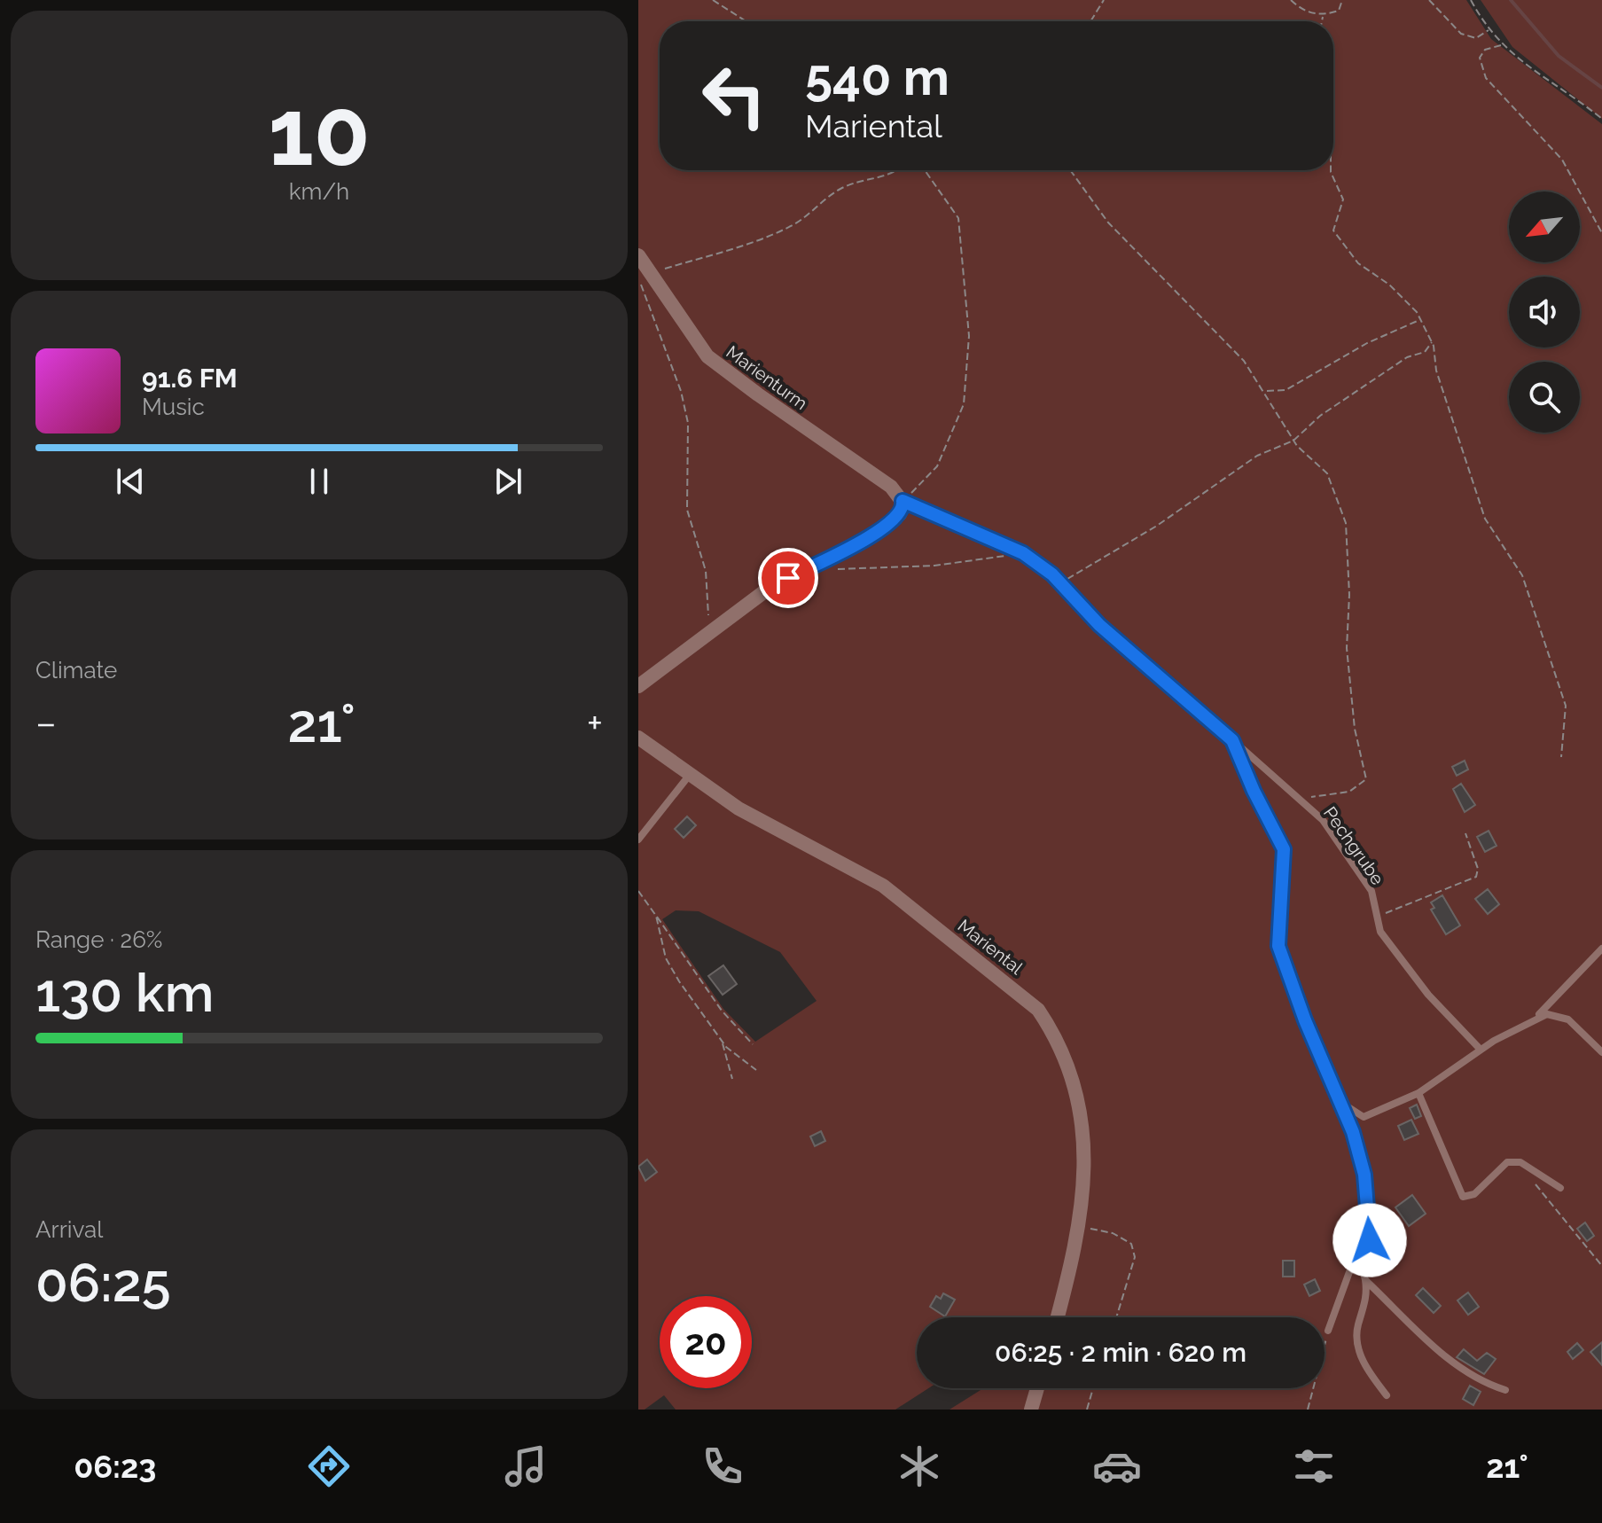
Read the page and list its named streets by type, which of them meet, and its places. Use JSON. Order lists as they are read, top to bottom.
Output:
{
  "streets": {
    "street": ["Marienturm", "Mariental"],
    "lane": ["Pechgrube"]
  },
  "crossings": [
    ["Marienturm", "Pechgrube"]
  ],
  "north": "bottom left",
  "page": {
    "tile": [
      ["10", "km/h"],
      "Climate",
      ["Range · 26%", "130 km"],
      ["Arrival", "06:25"]
    ],
    "turn": ["540 m", "Mariental"],
    "song": ["91.6 FM", "Music"],
    "heat": ["−", "21°", "+"],
    "limit": "20",
    "trip": "06:25 · 2 min · 620 m",
    "tabs": ["06:23", "21°"]
  }
}
